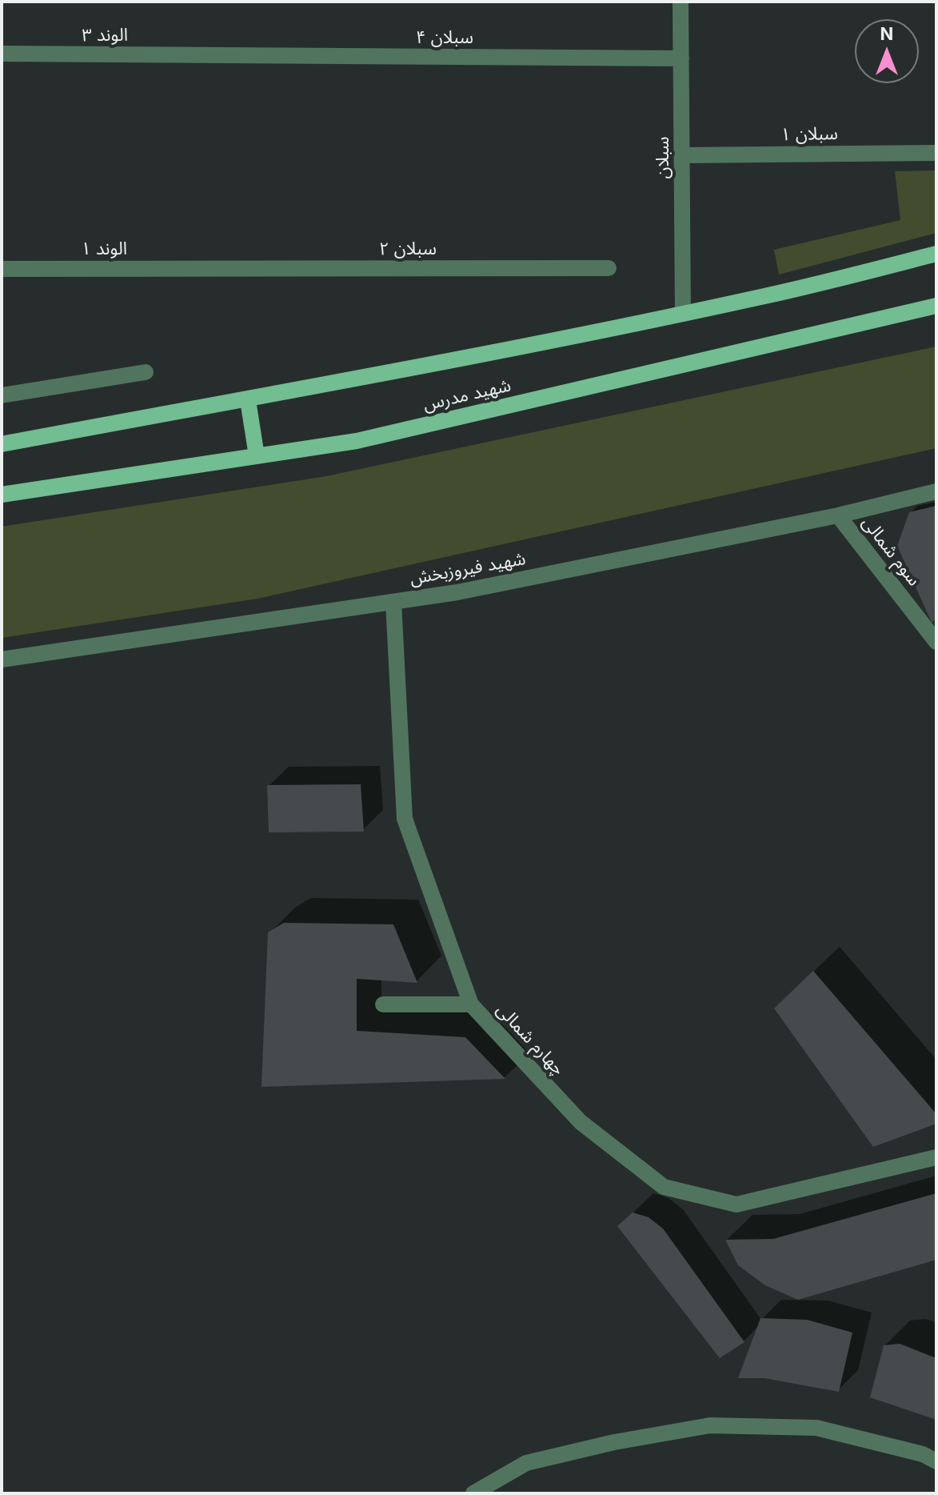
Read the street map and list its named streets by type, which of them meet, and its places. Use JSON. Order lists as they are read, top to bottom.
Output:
{
  "streets": {
    "main road": ["شهید مدرس"],
    "street": [
      "الوند ۳",
      "سبلان ۴",
      "سبلان ۱",
      "سبلان",
      "الوند ۱",
      "سبلان ۲",
      "سوم شمالی",
      "شهید فیروزبخش",
      "چهارم شمالی"
    ]
  },
  "crossings": [
    ["الوند ۳", "سبلان ۴"],
    ["سبلان ۴", "سبلان"],
    ["سبلان ۱", "سبلان"],
    ["سبلان", "شهید مدرس"],
    ["الوند ۱", "سبلان ۲"],
    ["سوم شمالی", "شهید فیروزبخش"],
    ["شهید فیروزبخش", "چهارم شمالی"]
  ],
  "north": "top"
}
